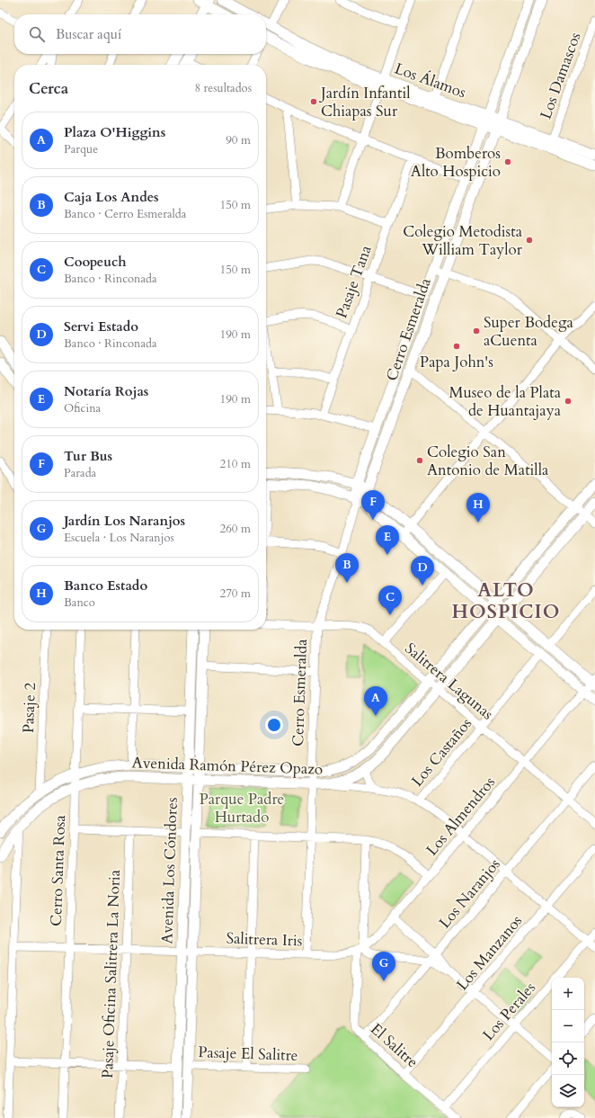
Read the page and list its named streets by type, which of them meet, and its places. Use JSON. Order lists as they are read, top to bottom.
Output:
{
  "streets": {
    "street": [
      "Los Damascos",
      "Los Álamos",
      "Pasaje Tana",
      "Cerro Esmeralda",
      "Salitrera Lagunas",
      "Pasaje 2",
      "Los Castaños",
      "Avenida Ramón Pérez Opazo",
      "Los Almendros",
      "Cerro Santa Rosa",
      "Avenida Los Cóndores",
      "Los Naranjos",
      "Salitrera Iris",
      "Los Manzanos",
      "Pasaje Oficina Salitrera La Noria",
      "Los Perales",
      "El Salitre",
      "Pasaje El Salitre"
    ]
  },
  "crossings": [
    ["Los Damascos", "Los Álamos"],
    ["Los Álamos", "Cerro Esmeralda"],
    ["Cerro Esmeralda", "Salitrera Lagunas"],
    ["Cerro Esmeralda", "Avenida Ramón Pérez Opazo"],
    ["Cerro Esmeralda", "Salitrera Iris"],
    ["Salitrera Lagunas", "Los Castaños"],
    ["Salitrera Lagunas", "Avenida Ramón Pérez Opazo"],
    ["Salitrera Lagunas", "Los Almendros"],
    ["Salitrera Lagunas", "Los Naranjos"],
    ["Pasaje 2", "Avenida Ramón Pérez Opazo"],
    ["Avenida Ramón Pérez Opazo", "Cerro Santa Rosa"],
    ["Avenida Ramón Pérez Opazo", "Avenida Los Cóndores"],
    ["Los Almendros", "Salitrera Iris"],
    ["Los Almendros", "El Salitre"],
    ["Cerro Santa Rosa", "Pasaje El Salitre"],
    ["Avenida Los Cóndores", "Salitrera Iris"],
    ["Avenida Los Cóndores", "Pasaje El Salitre"],
    ["Los Naranjos", "El Salitre"],
    ["Los Manzanos", "El Salitre"],
    ["Pasaje Oficina Salitrera La Noria", "Pasaje El Salitre"],
    ["Los Perales", "El Salitre"]
  ],
  "districts": ["ALTO HOSPICIO"],
  "parks": ["Parque Padre Hurtado"],
  "places": [
    "Jardín Infantil Chiapas Sur",
    "Bomberos Alto Hospicio",
    "Colegio Metodista William Taylor",
    "Super Bodega aCuenta",
    "Papa John's",
    "Museo de la Plata de Huantajaya",
    "Colegio San Antonio de Matilla"
  ],
  "page": {
    "search": "Buscar aquí",
    "heading": ["Cerca", "8 resultados"],
    "list": [
      {
        "mark": "A",
        "name": "Plaza O'Higgins",
        "note": "Parque",
        "value": "90 m"
      },
      {
        "mark": "B",
        "name": "Caja Los Andes",
        "note": "Banco · Cerro Esmeralda",
        "value": "150 m"
      },
      {
        "mark": "C",
        "name": "Coopeuch",
        "note": "Banco · Rinconada",
        "value": "150 m"
      },
      {
        "mark": "D",
        "name": "Servi Estado",
        "note": "Banco · Rinconada",
        "value": "190 m"
      },
      {
        "mark": "E",
        "name": "Notaría Rojas",
        "note": "Oficina",
        "value": "190 m"
      },
      {
        "mark": "F",
        "name": "Tur Bus",
        "note": "Parada",
        "value": "210 m"
      },
      {
        "mark": "G",
        "name": "Jardín Los Naranjos",
        "note": "Escuela · Los Naranjos",
        "value": "260 m"
      },
      {
        "mark": "H",
        "name": "Banco Estado",
        "note": "Banco",
        "value": "270 m"
      }
    ],
    "pins": [
      "F",
      "H",
      "E",
      "B",
      "D",
      "C",
      "A",
      "G"
    ],
    "map_buttons": ["+", "−"]
  }
}
